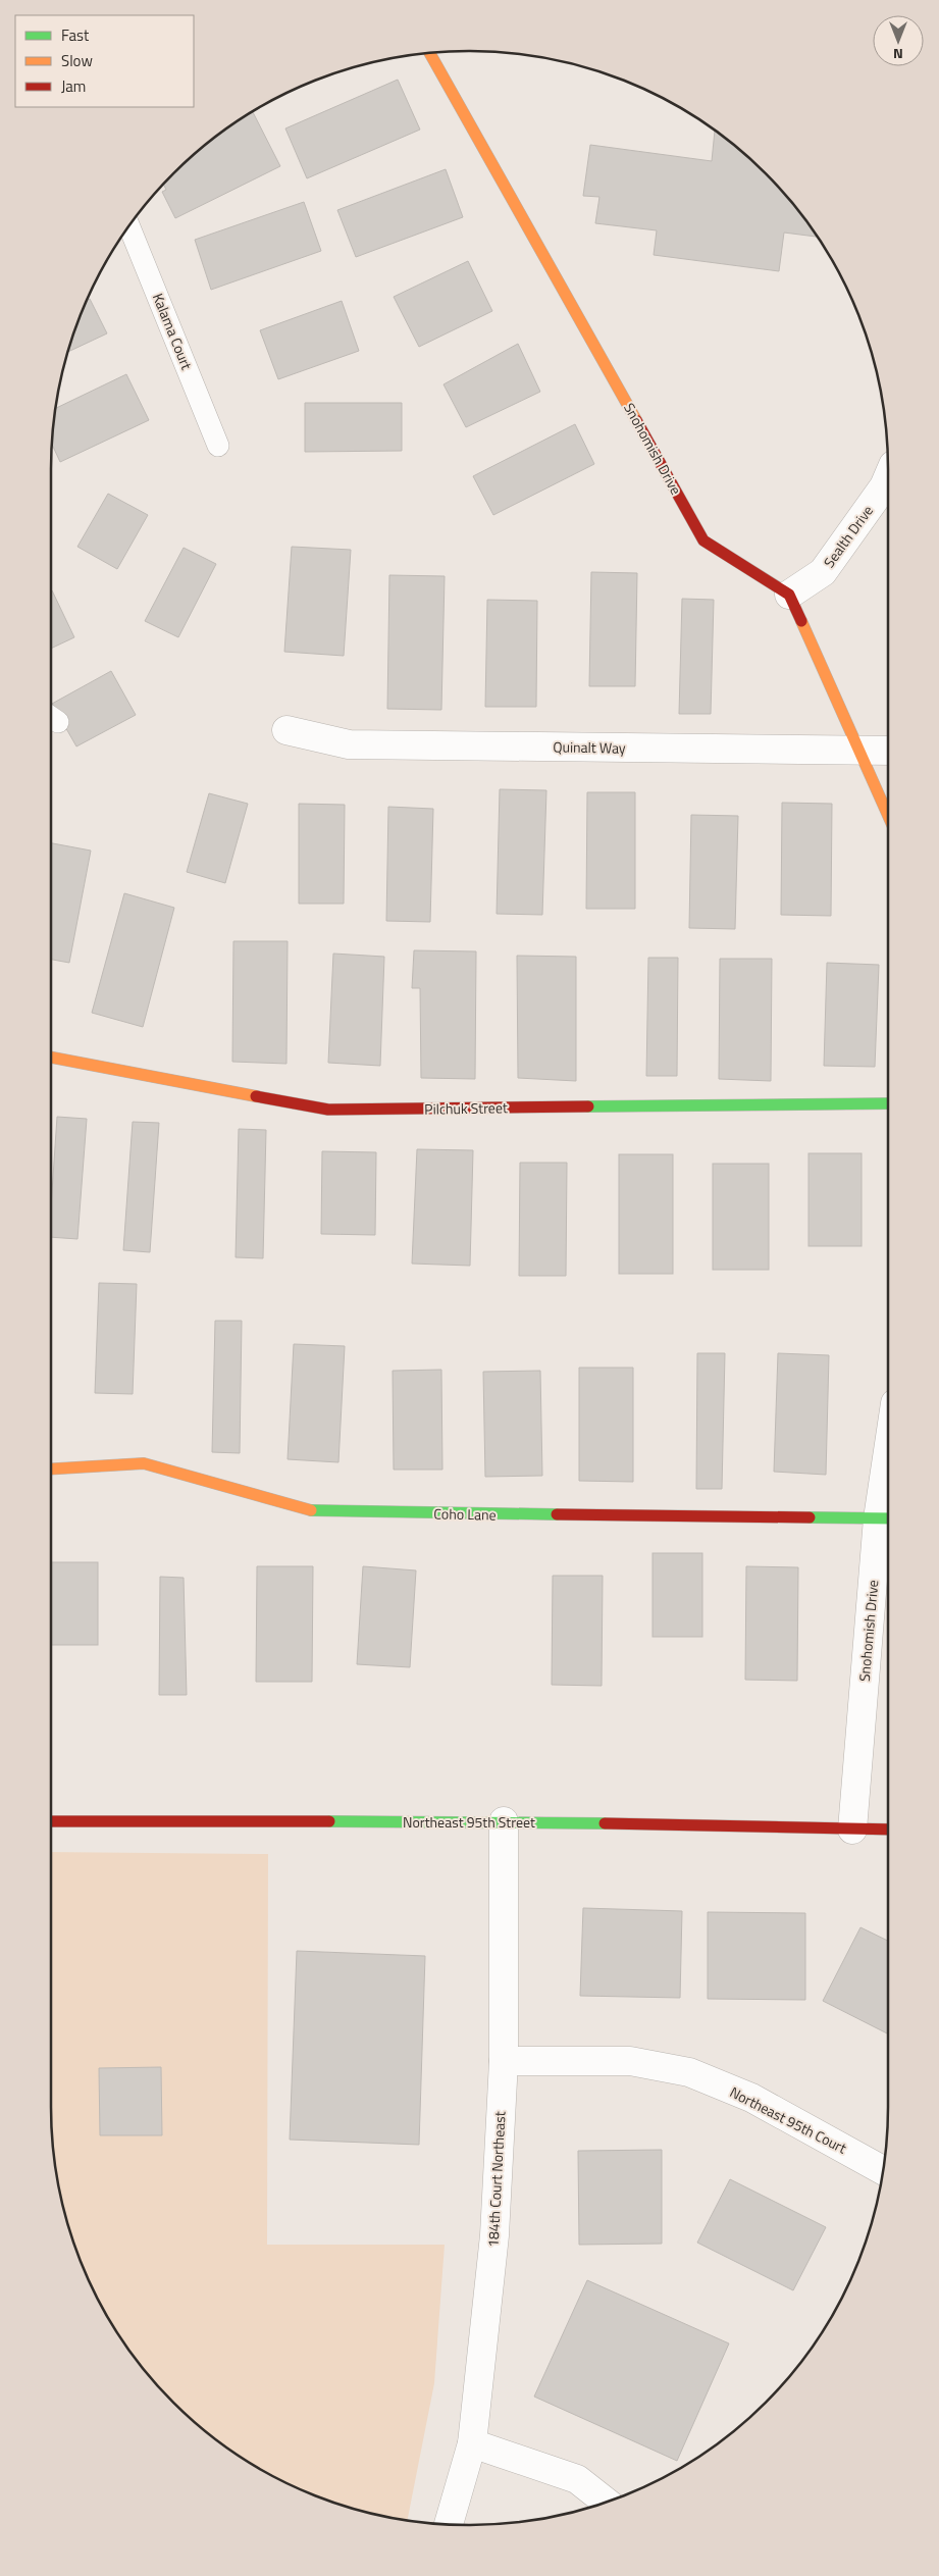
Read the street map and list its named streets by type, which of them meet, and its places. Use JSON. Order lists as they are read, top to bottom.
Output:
{
  "streets": {
    "street": [
      "Snohomish Drive",
      "Sealth Drive",
      "Quinalt Way",
      "Pilchuk Street",
      "Coho Lane",
      "Northeast 95th Street",
      "Northeast 95th Court",
      "184th Court Northeast"
    ],
    "lane": ["Kalama Court"]
  },
  "crossings": [
    ["Snohomish Drive", "Sealth Drive"],
    ["Snohomish Drive", "Coho Lane"],
    ["Snohomish Drive", "Northeast 95th Street"],
    ["Northeast 95th Street", "184th Court Northeast"],
    ["Northeast 95th Court", "184th Court Northeast"]
  ],
  "legend": ["Fast", "Slow", "Jam"],
  "north": "bottom"
}
